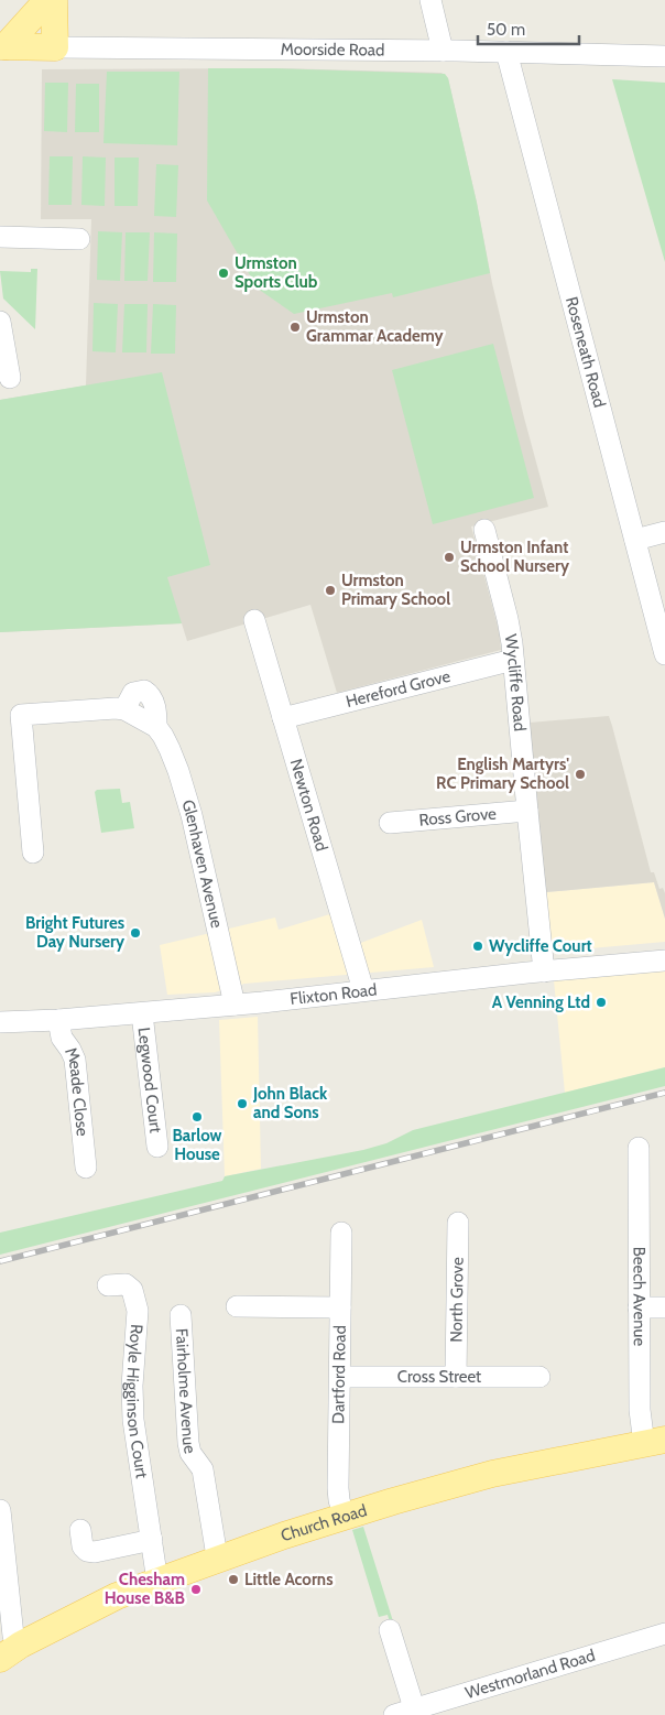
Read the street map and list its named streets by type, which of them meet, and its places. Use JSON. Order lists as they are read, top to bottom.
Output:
{
  "streets": {
    "main road": ["Moorside Road", "Church Road"],
    "street": [
      "Roseneath Road",
      "Wycliffe Road",
      "Hereford Grove",
      "Newton Road",
      "Ross Grove",
      "Glenhaven Avenue",
      "Flixton Road",
      "Legwood Court",
      "Meade Close",
      "Beech Avenue",
      "North Grove",
      "Dartford Road",
      "Cross Street",
      "Fairholme Avenue",
      "Royle Higginson Court",
      "Westmorland Road"
    ]
  },
  "crossings": [
    ["Moorside Road", "Roseneath Road"],
    ["Wycliffe Road", "Hereford Grove"],
    ["Wycliffe Road", "Ross Grove"],
    ["Wycliffe Road", "Flixton Road"],
    ["Hereford Grove", "Newton Road"],
    ["Newton Road", "Flixton Road"],
    ["Glenhaven Avenue", "Flixton Road"],
    ["Flixton Road", "Legwood Court"],
    ["Flixton Road", "Meade Close"],
    ["Beech Avenue", "Church Road"],
    ["North Grove", "Cross Street"],
    ["Dartford Road", "Cross Street"],
    ["Dartford Road", "Church Road"],
    ["Fairholme Avenue", "Church Road"],
    ["Royle Higginson Court", "Church Road"]
  ],
  "places": [
    "Urmston Sports Club",
    "Urmston Grammar Academy",
    "Urmston Infant School Nursery",
    "Urmston Primary School",
    "English Martyrs' RC Primary School",
    "Bright Futures Day Nursery",
    "Wycliffe Court",
    "A Venning Ltd",
    "John Black and Sons",
    "Barlow House",
    "Little Acorns",
    "Chesham House B&B"
  ],
  "scale_bar": "50 m"
}
